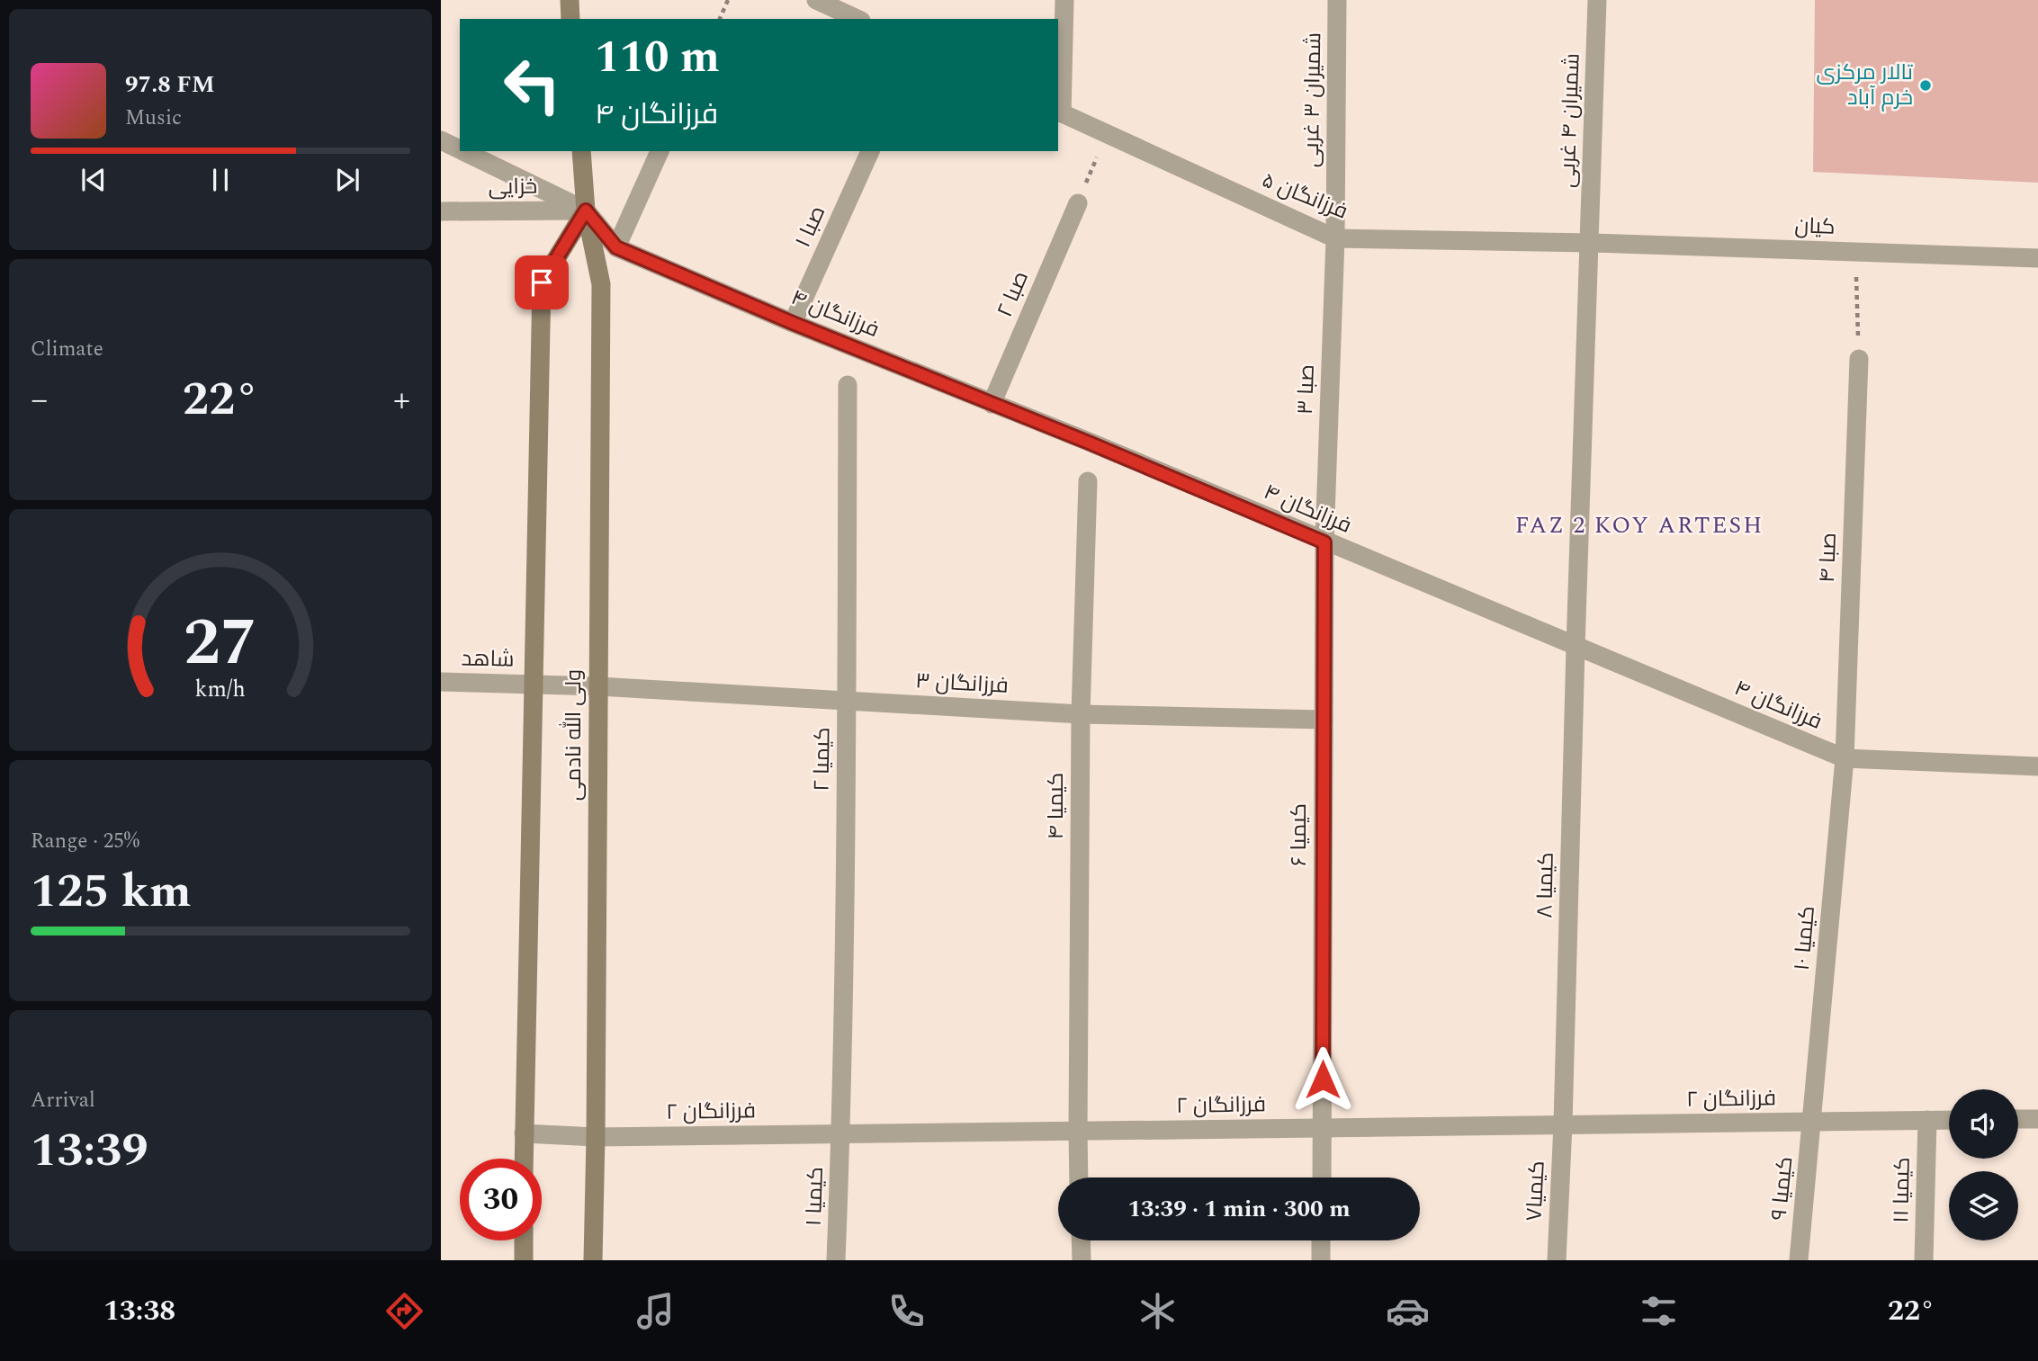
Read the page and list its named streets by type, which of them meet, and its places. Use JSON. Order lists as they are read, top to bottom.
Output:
{
  "streets": {
    "street": [
      "شمیران ۳ غربی",
      "شمیران ۴ غربی",
      "خزایی",
      "فرزانگان ۵",
      "صبا ۱",
      "کیان",
      "صبا ۲",
      "فرزانگان ۴",
      "صبا ۳",
      "صبا ۴",
      "شاهد",
      "فرزانگان ۳",
      "ولی الله نادمی",
      "کیمیا ۲",
      "کیمیا ۴",
      "کیمیا ۶",
      "کیمیا ۸",
      "کیمیا ۱۰",
      "فرزانگان ۲",
      "کیمیا ۹",
      "کیمیا ۱۱",
      "کیمیا۷",
      "کیمیا ۱"
    ]
  },
  "crossings": [
    ["شمیران ۳ غربی", "فرزانگان ۵"],
    ["شمیران ۳ غربی", "صبا ۳"],
    ["شمیران ۴ غربی", "فرزانگان ۵"],
    ["شمیران ۴ غربی", "کیان"],
    ["شمیران ۴ غربی", "فرزانگان ۴"],
    ["شمیران ۴ غربی", "کیمیا ۸"],
    ["خزایی", "فرزانگان ۴"],
    ["خزایی", "ولی الله نادمی"],
    ["فرزانگان ۵", "کیان"],
    ["فرزانگان ۵", "صبا ۳"],
    ["صبا ۱", "فرزانگان ۴"],
    ["صبا ۲", "فرزانگان ۴"],
    ["فرزانگان ۴", "صبا ۳"],
    ["فرزانگان ۴", "صبا ۴"],
    ["فرزانگان ۴", "ولی الله نادمی"],
    ["فرزانگان ۴", "کیمیا ۶"],
    ["فرزانگان ۴", "کیمیا ۸"],
    ["فرزانگان ۴", "کیمیا ۱۰"],
    ["صبا ۳", "کیمیا ۶"],
    ["صبا ۴", "کیمیا ۱۰"],
    ["شاهد", "فرزانگان ۳"],
    ["شاهد", "ولی الله نادمی"],
    ["فرزانگان ۳", "ولی الله نادمی"],
    ["فرزانگان ۳", "کیمیا ۲"],
    ["فرزانگان ۳", "کیمیا ۴"],
    ["فرزانگان ۳", "کیمیا ۶"],
    ["ولی الله نادمی", "فرزانگان ۲"],
    ["کیمیا ۲", "فرزانگان ۲"],
    ["کیمیا ۲", "کیمیا ۱"],
    ["کیمیا ۴", "فرزانگان ۲"],
    ["کیمیا ۶", "فرزانگان ۲"],
    ["کیمیا ۸", "فرزانگان ۲"],
    ["کیمیا ۸", "کیمیا۷"],
    ["کیمیا ۱۰", "فرزانگان ۲"],
    ["کیمیا ۱۰", "کیمیا ۹"],
    ["فرزانگان ۲", "کیمیا ۹"],
    ["فرزانگان ۲", "کیمیا ۱۱"],
    ["فرزانگان ۲", "کیمیا۷"],
    ["فرزانگان ۲", "کیمیا ۱"]
  ],
  "districts": ["FAZ 2 KOY ARTESH"],
  "places": ["تالار مرکزی خرم آباد"],
  "page": {
    "turn": ["110 m", "فرزانگان ۴"],
    "song": ["97.8 FM", "Music"],
    "tile": [
      "Climate",
      ["Range · 25%", "125 km"],
      ["Arrival", "13:39"]
    ],
    "heat": ["−", "22°", "+"],
    "limit": "30",
    "trip": "13:39 · 1 min · 300 m",
    "tabs": ["13:38", "22°"],
    "gauge": ["27", "km/h"]
  }
}
